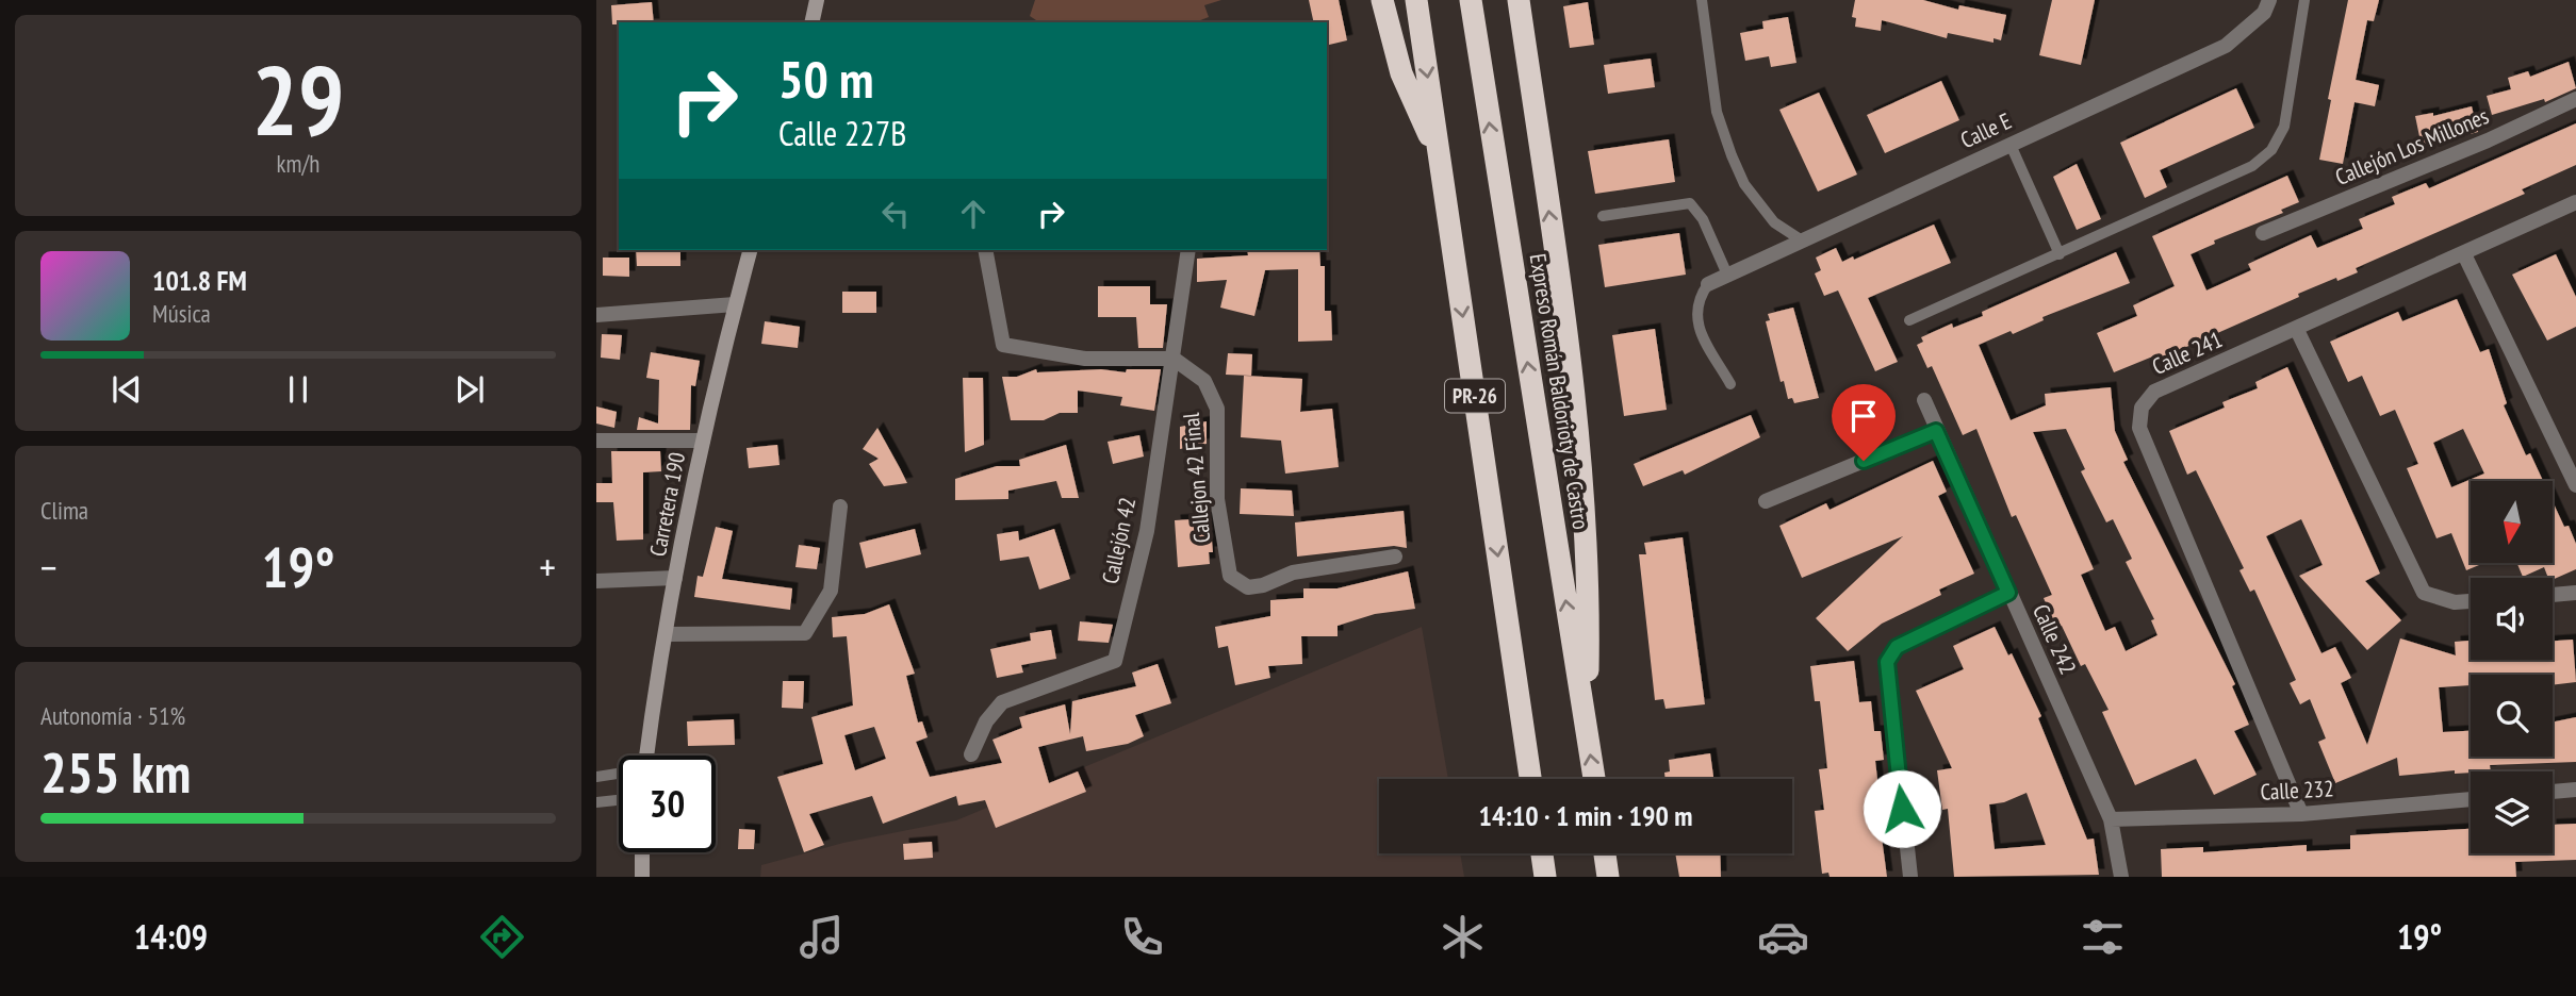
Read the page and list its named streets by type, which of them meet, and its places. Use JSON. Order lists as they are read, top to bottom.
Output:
{
  "streets": {
    "highway": ["Expreso Román Baldorioty de Castro", "PR-26"],
    "street": [
      "Calle E",
      "Callejón Los Millones",
      "Calle 241",
      "Callejon 42 Final",
      "Carretera 190",
      "Callejón 42",
      "Calle 242",
      "Calle 232"
    ]
  },
  "crossings": [
    ["Calle 241", "Calle 232"],
    ["Callejon 42 Final", "Callejón 42"],
    ["Calle 242", "Calle 232"]
  ],
  "north": "bottom",
  "page": {
    "tile": [
      ["29", "km/h"],
      "Clima",
      ["Autonomía · 51%", "255 km"]
    ],
    "turn": ["50 m", "Calle 227B"],
    "song": ["101.8 FM", "Música"],
    "heat": ["−", "19°", "+"],
    "limit": "30",
    "trip": "14:10 · 1 min · 190 m",
    "tabs": ["14:09", "19°"]
  }
}
